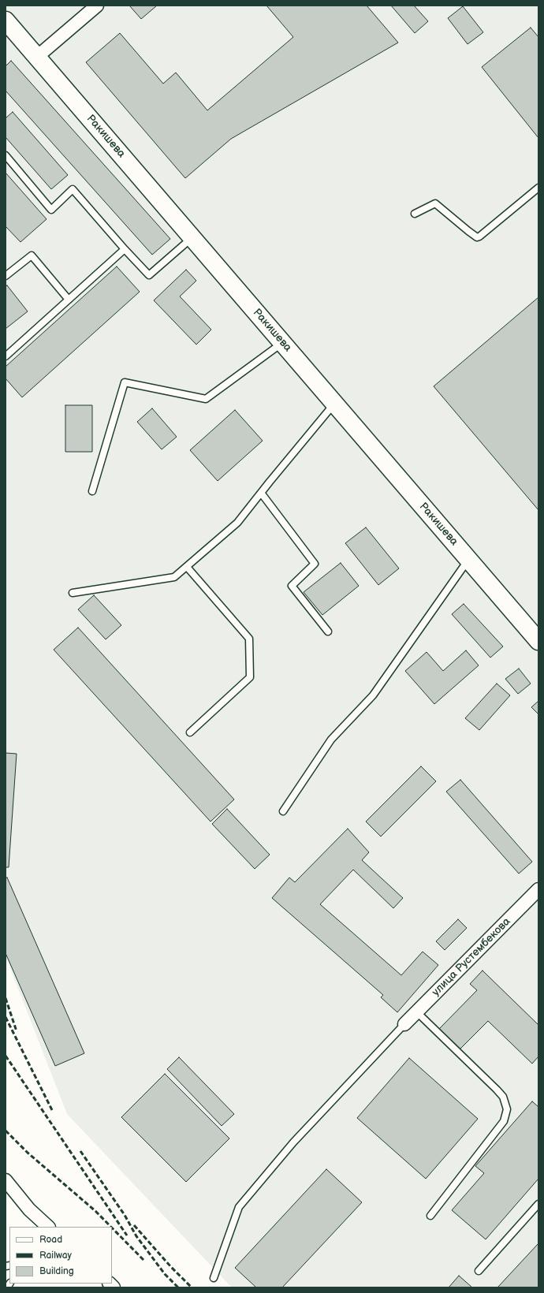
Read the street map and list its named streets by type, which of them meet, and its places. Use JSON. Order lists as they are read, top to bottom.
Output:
{
  "streets": {
    "street": ["Ракишева", "улица Рустембекова"]
  },
  "legend": ["Road", "Railway", "Building"]
}
